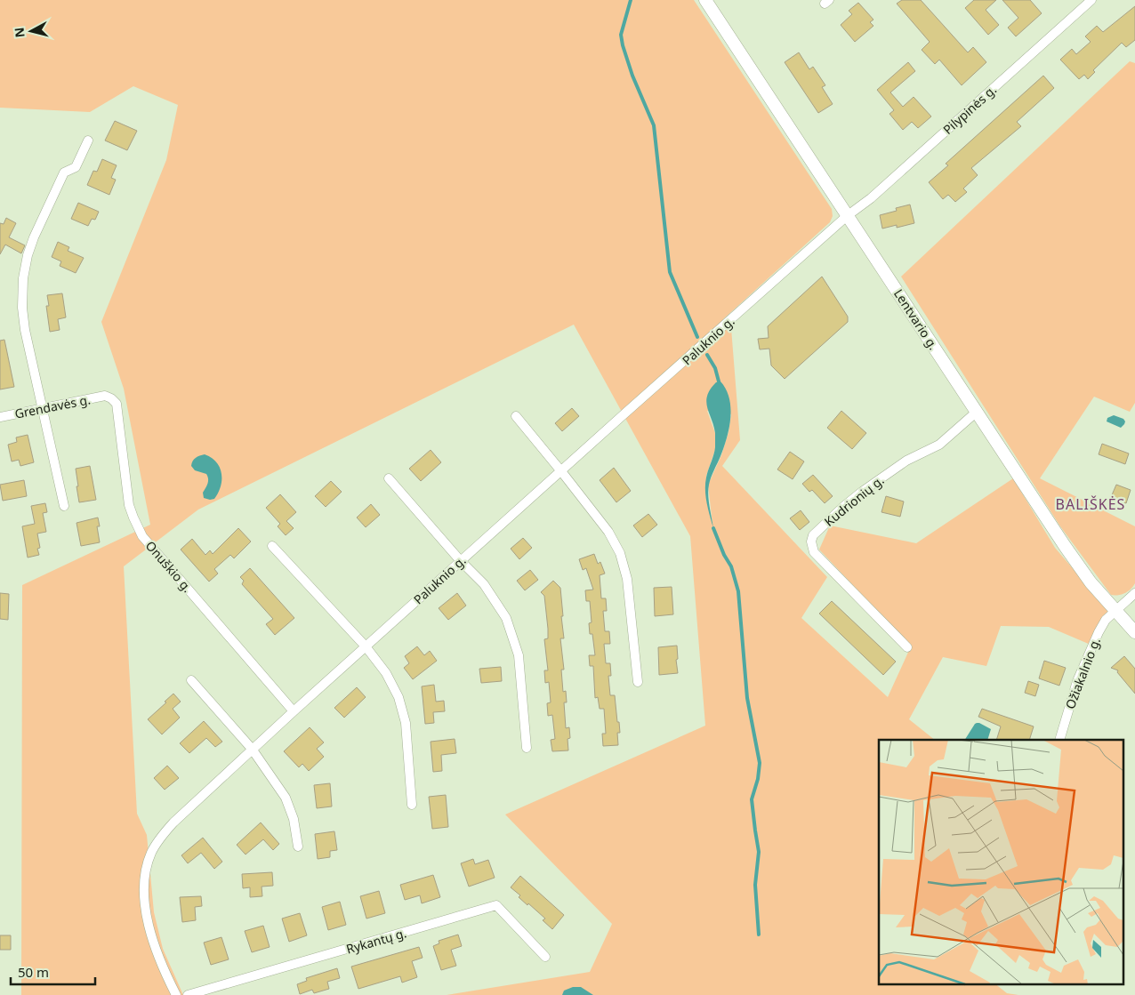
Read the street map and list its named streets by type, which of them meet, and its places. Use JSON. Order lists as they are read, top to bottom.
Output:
{
  "streets": {
    "main road": ["Lentvario g."],
    "street": [
      "Pilypinės g.",
      "Paluknio g.",
      "Grendavės g.",
      "Kudrionių g.",
      "Onuškio g.",
      "Ožiakalnio g.",
      "Rykantų g."
    ]
  },
  "crossings": [
    ["Pilypinės g.", "Lentvario g."],
    ["Pilypinės g.", "Paluknio g."],
    ["Lentvario g.", "Paluknio g."],
    ["Lentvario g.", "Kudrionių g."],
    ["Lentvario g.", "Ožiakalnio g."],
    ["Paluknio g.", "Onuškio g."],
    ["Grendavės g.", "Onuškio g."]
  ],
  "districts": ["BALIŠKĖS"],
  "scale_bar": "50 m",
  "north": "left"
}
